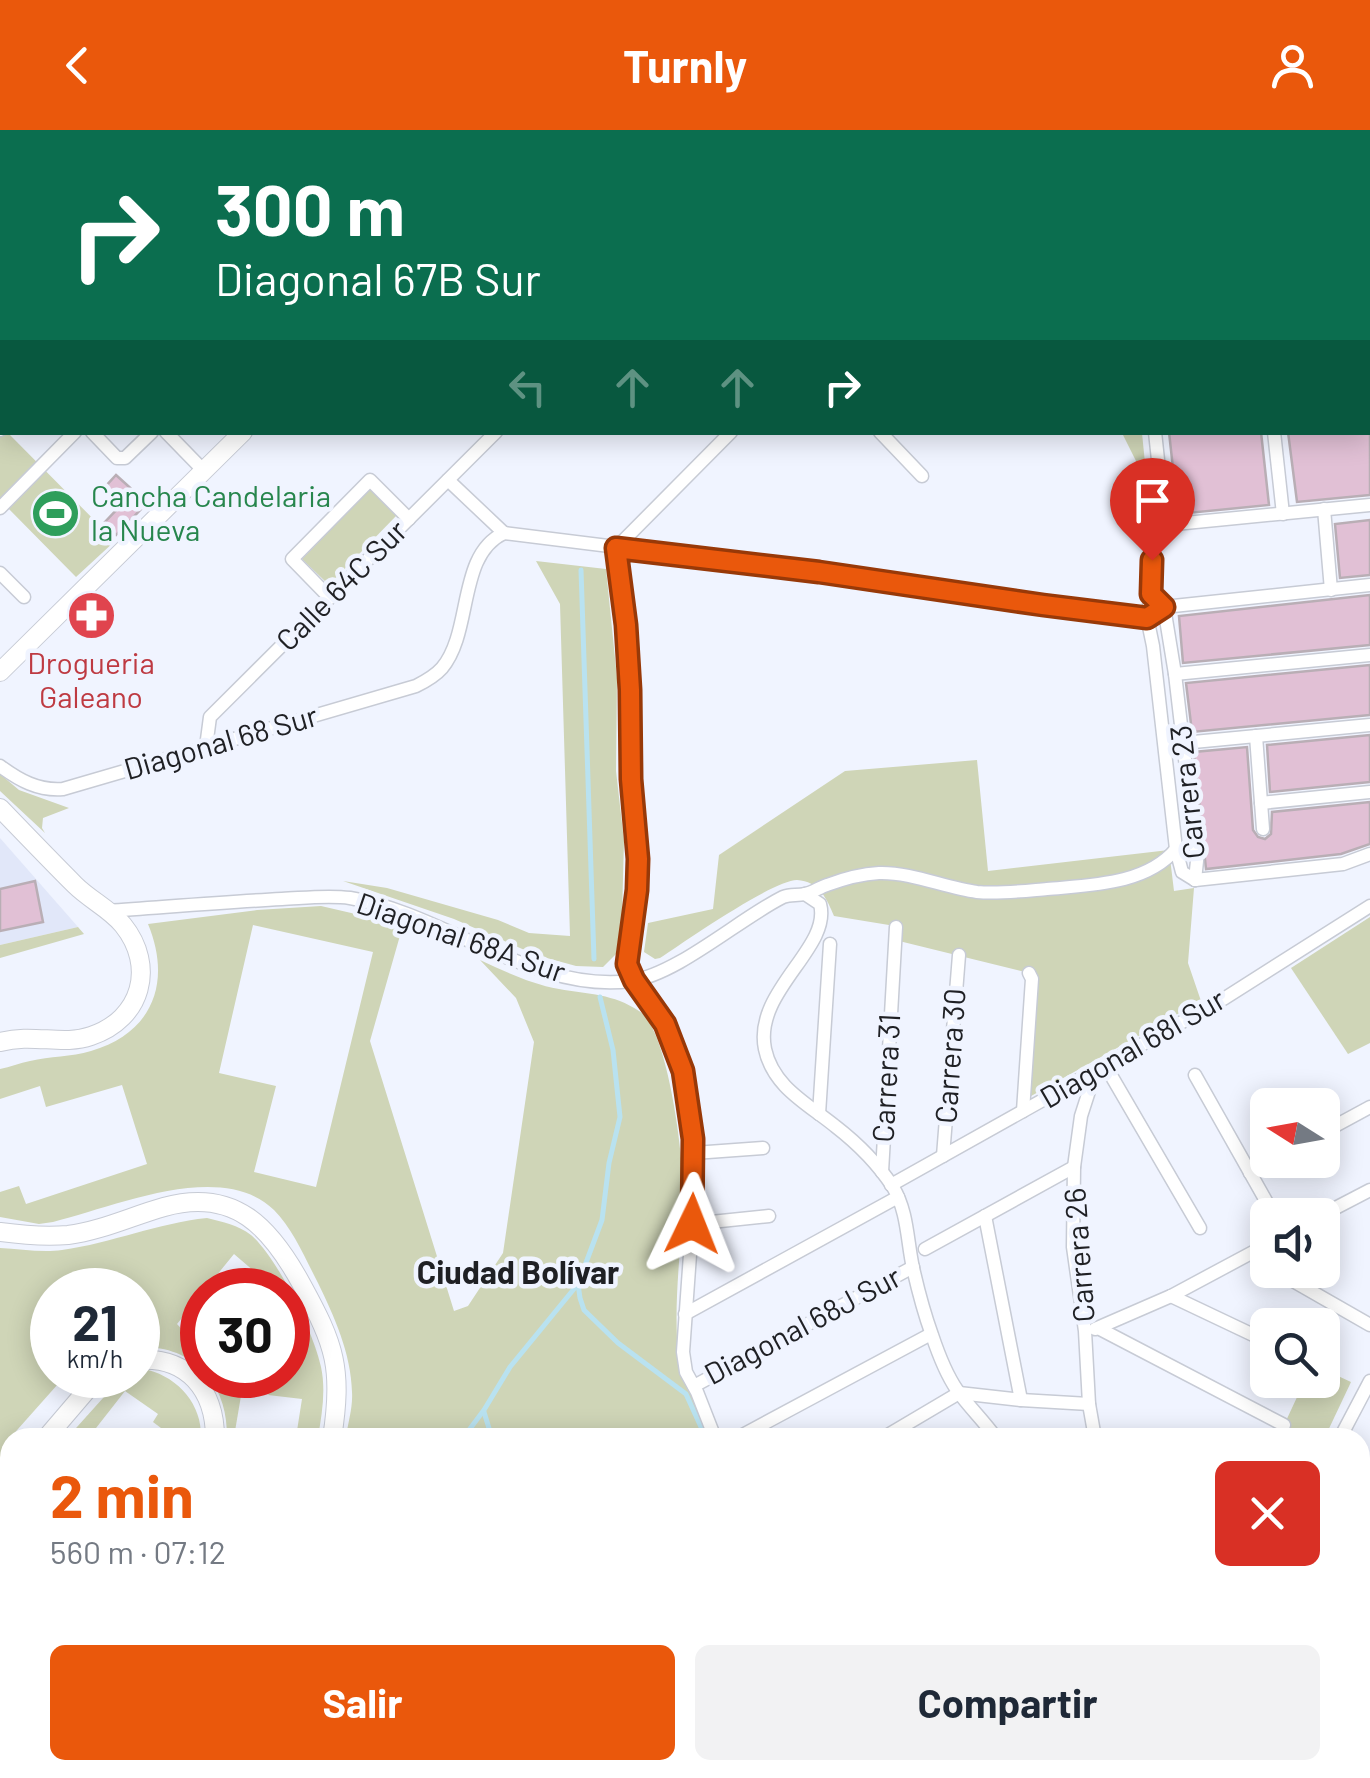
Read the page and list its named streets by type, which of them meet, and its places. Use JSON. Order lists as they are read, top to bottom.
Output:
{
  "streets": {
    "street": [
      "Calle 64C Sur",
      "Diagonal 68 Sur",
      "Carrera 23",
      "Diagonal 68A Sur",
      "Diagonal 68I Sur",
      "Carrera 30",
      "Carrera 31",
      "Carrera 26",
      "Diagonal 68J Sur"
    ]
  },
  "crossings": [
    ["Calle 64C Sur", "Diagonal 68 Sur"],
    ["Diagonal 68I Sur", "Carrera 30"],
    ["Diagonal 68I Sur", "Carrera 31"],
    ["Diagonal 68I Sur", "Carrera 26"],
    ["Carrera 31", "Diagonal 68J Sur"],
    ["Carrera 26", "Diagonal 68J Sur"]
  ],
  "districts": ["Ciudad Bolívar"],
  "places": {
    "sports": ["Cancha Candelaria la Nueva"],
    "pharmacy": ["Drogueria Galeano"]
  },
  "north": "left",
  "page": {
    "header": "Turnly",
    "turn": ["300 m", "Diagonal 67B Sur"],
    "speed": "21 km/h",
    "limit": "30",
    "heading": ["2 min", "560 m · 07:12"],
    "buttons": ["Salir", "Compartir"]
  }
}
